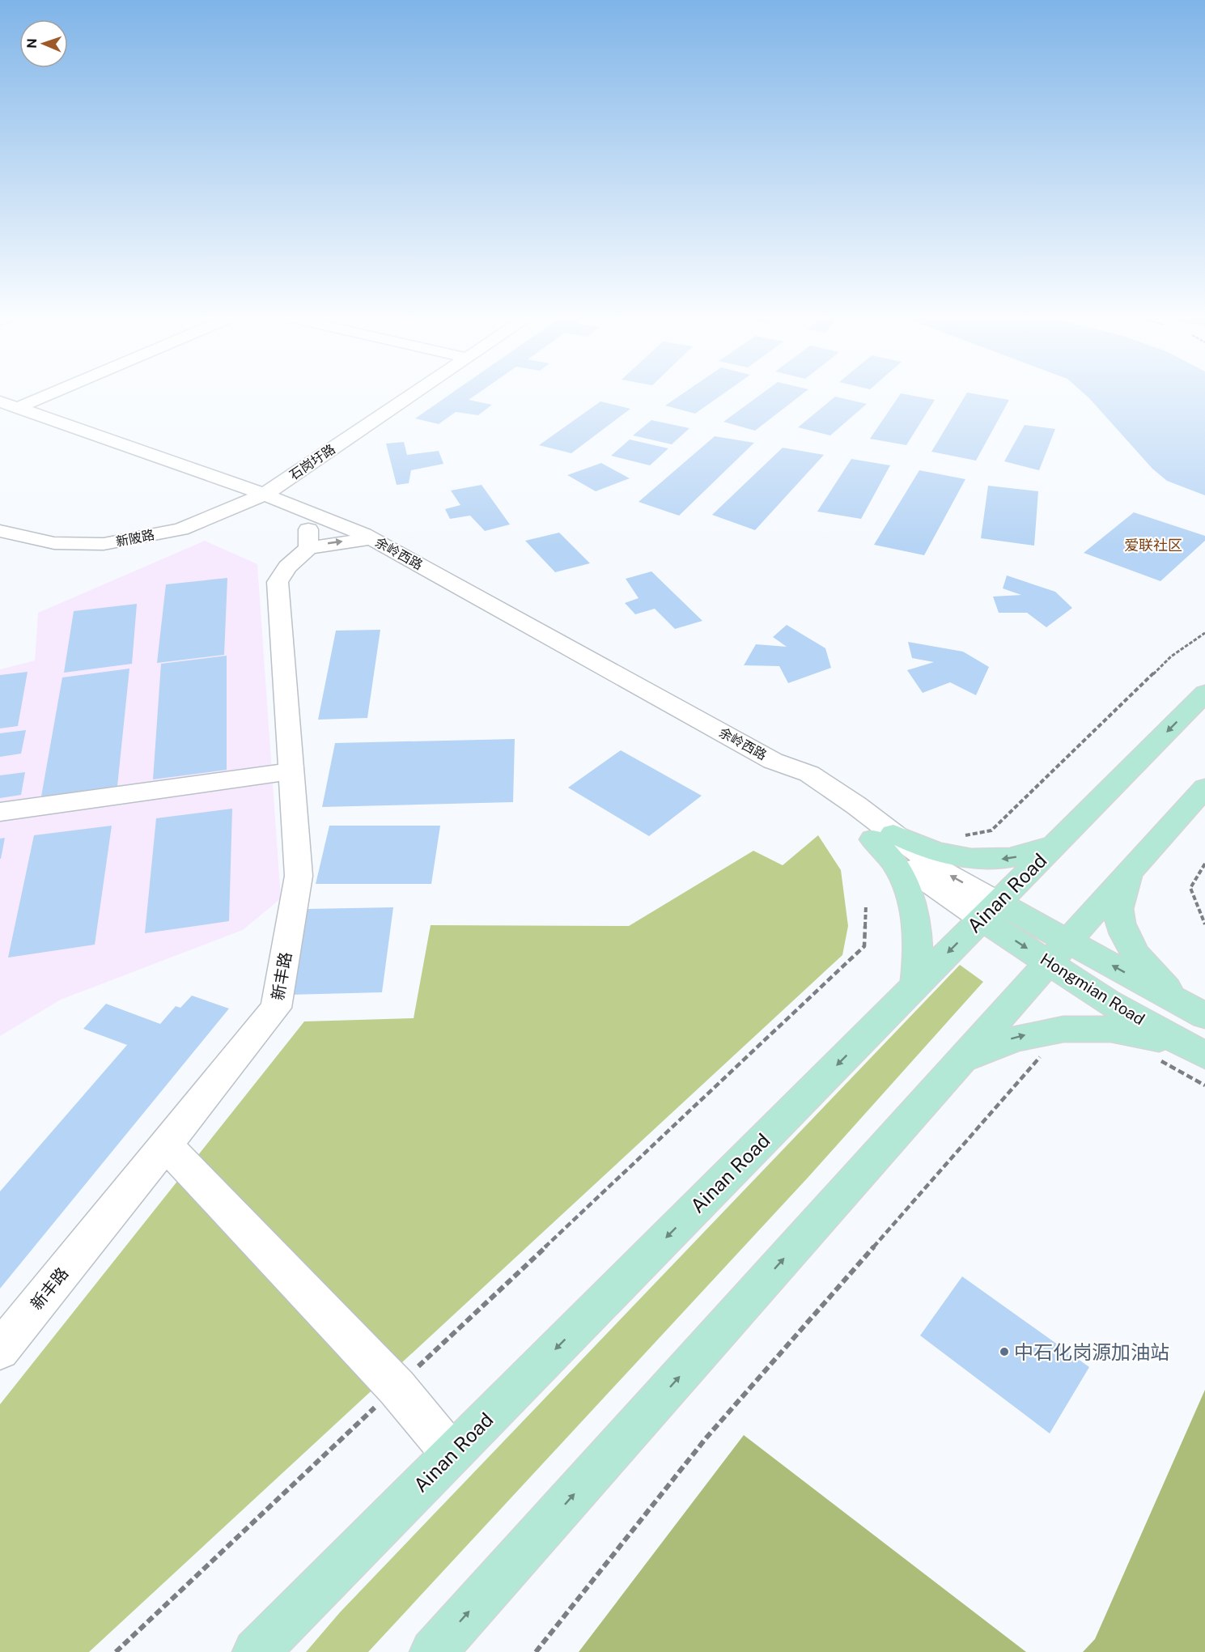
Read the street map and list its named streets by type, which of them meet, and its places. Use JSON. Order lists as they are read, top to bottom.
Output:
{
  "streets": {
    "main road": ["Ainan Road", "Hongmian Road"],
    "street": [
      "石岗圩路",
      "新陂路",
      "余岭西路",
      "新丰路"
    ]
  },
  "crossings": [
    ["石岗圩路", "新陂路"],
    ["石岗圩路", "余岭西路"],
    ["新陂路", "余岭西路"],
    ["余岭西路", "Ainan Road"],
    ["余岭西路", "Hongmian Road"],
    ["Ainan Road", "Hongmian Road"]
  ],
  "districts": ["爱联社区"],
  "places": ["中石化岗源加油站"],
  "north": "left"
}
